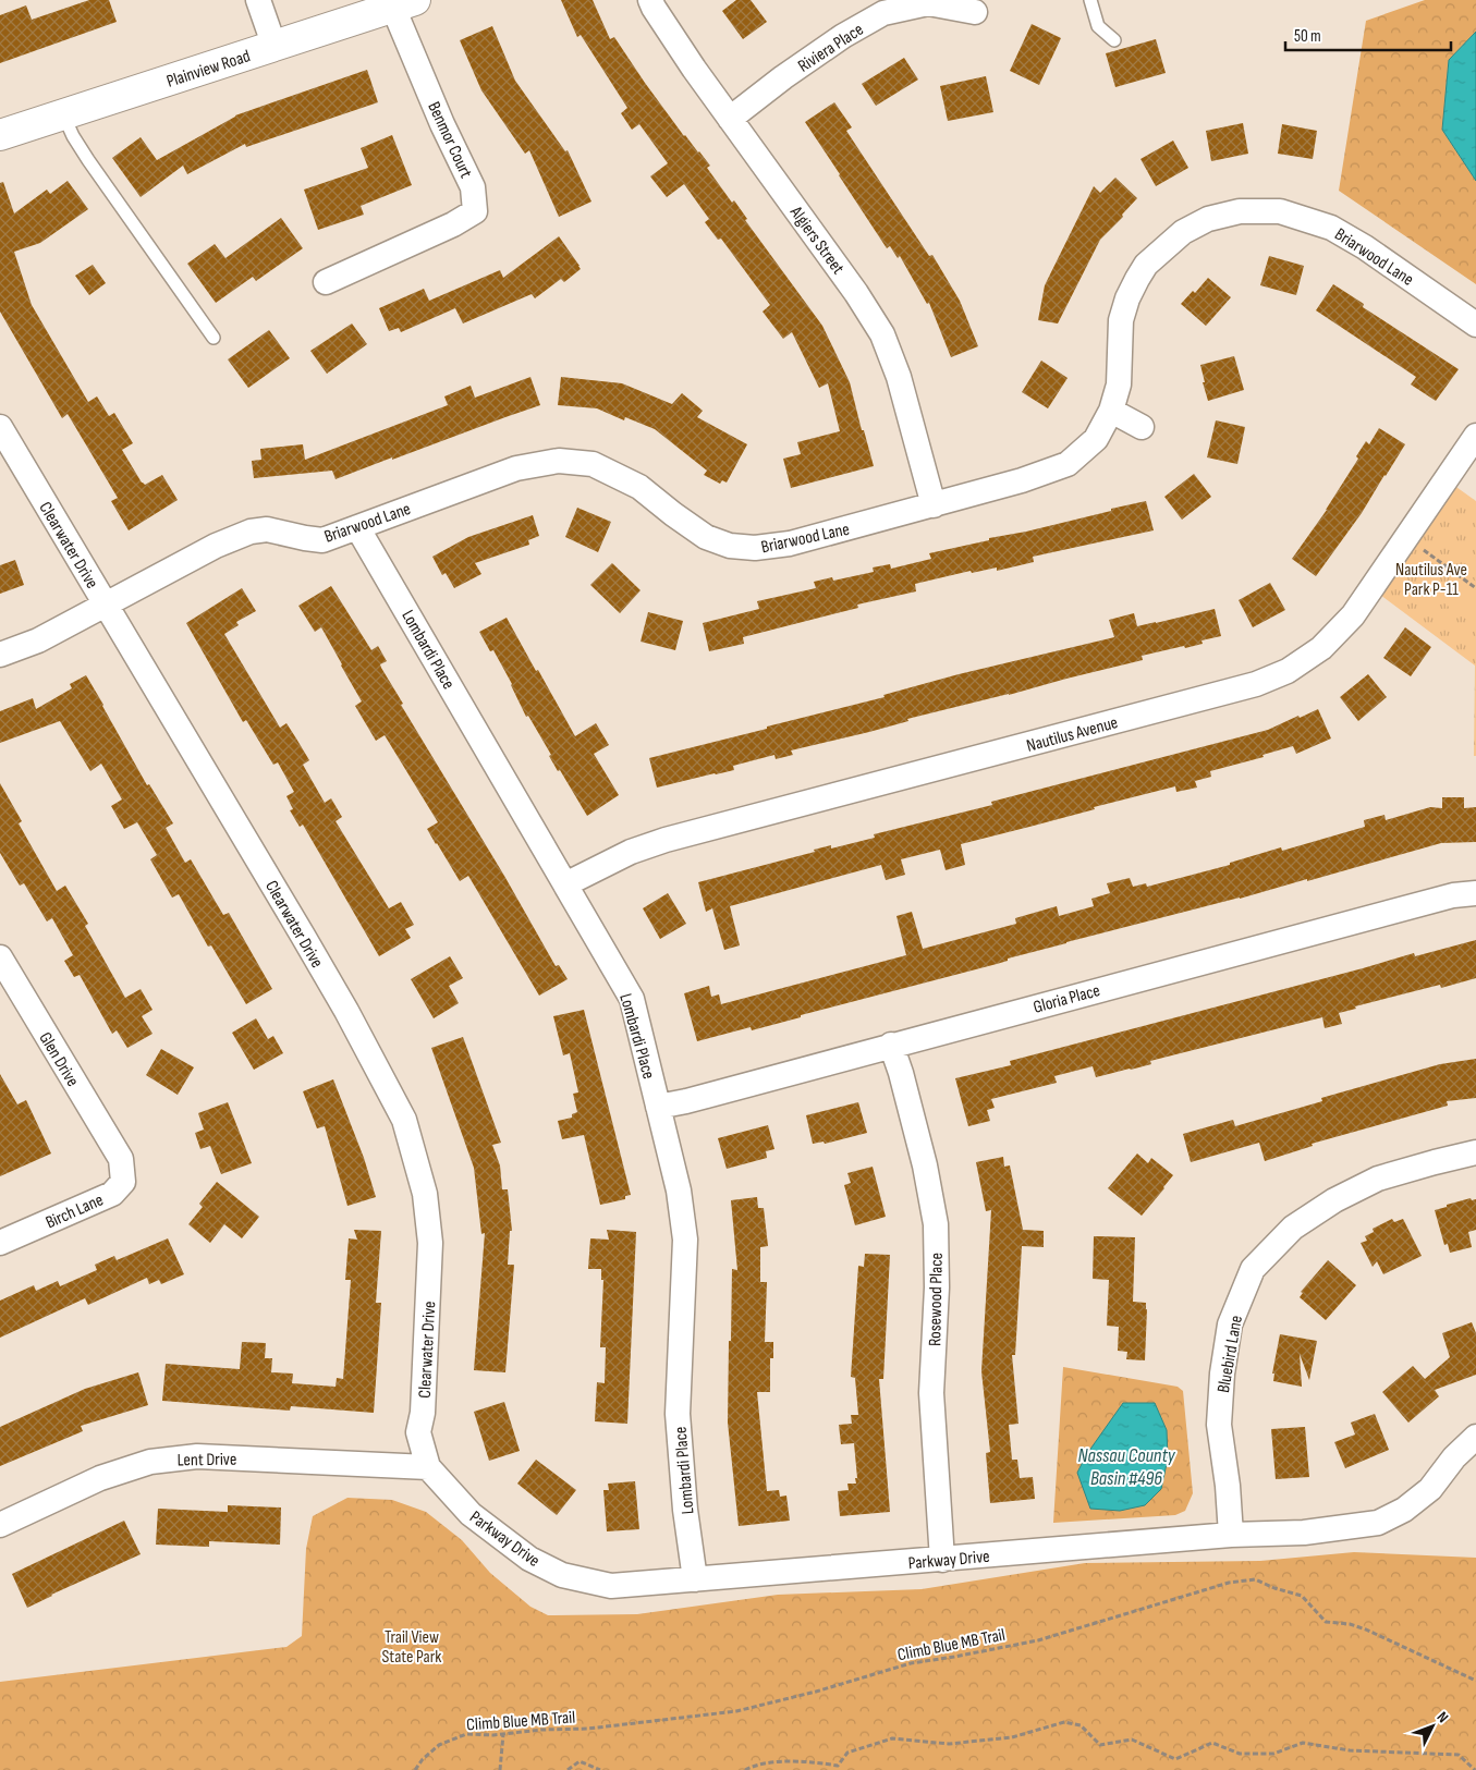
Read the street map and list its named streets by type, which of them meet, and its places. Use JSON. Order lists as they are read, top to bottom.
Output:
{
  "streets": {
    "main road": ["Plainview Road"],
    "street": [
      "Riviera Place",
      "Benmor Court",
      "Algiers Street",
      "Briarwood Lane",
      "Clearwater Drive",
      "Lombardi Place",
      "Nautilus Avenue",
      "Gloria Place",
      "Glen Drive",
      "Birch Lane",
      "Rosewood Place",
      "Bluebird Lane",
      "Lent Drive",
      "Parkway Drive"
    ],
    "path": ["Climb Blue MB Trail"]
  },
  "crossings": [
    ["Riviera Place", "Algiers Street"],
    ["Plainview Road", "Benmor Court"],
    ["Algiers Street", "Briarwood Lane"],
    ["Briarwood Lane", "Clearwater Drive"],
    ["Briarwood Lane", "Lombardi Place"],
    ["Clearwater Drive", "Lent Drive"],
    ["Clearwater Drive", "Parkway Drive"],
    ["Lombardi Place", "Nautilus Avenue"],
    ["Lombardi Place", "Gloria Place"],
    ["Lombardi Place", "Parkway Drive"],
    ["Gloria Place", "Rosewood Place"],
    ["Glen Drive", "Birch Lane"],
    ["Rosewood Place", "Parkway Drive"],
    ["Bluebird Lane", "Parkway Drive"],
    ["Lent Drive", "Parkway Drive"]
  ],
  "water": ["Nassau County Basin #496"],
  "parks": ["Nautilus Ave Park P-11", "Trail View State Park"],
  "scale_bar": "50 m",
  "north": "top right"
}
